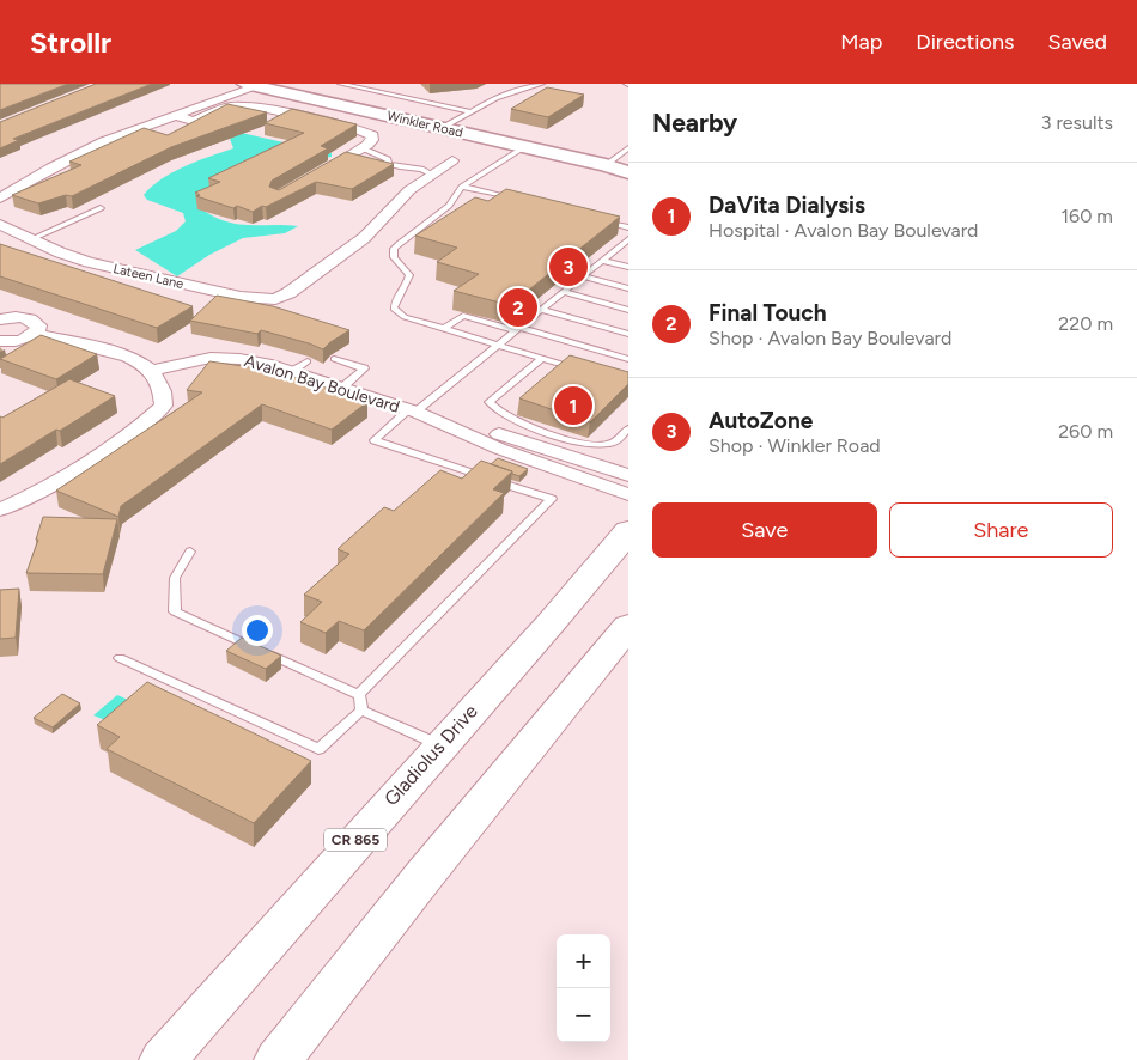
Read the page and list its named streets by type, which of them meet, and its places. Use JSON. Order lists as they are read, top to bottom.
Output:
{
  "streets": {
    "main road": ["Gladiolus Drive", "CR 865"],
    "street": ["Winkler Road", "Lateen Lane", "Avalon Bay Boulevard"]
  },
  "page": {
    "header": "Strollr",
    "nav": ["Map", "Directions", "Saved"],
    "heading": ["Nearby", "3 results"],
    "list": [
      {
        "mark": "1",
        "name": "DaVita Dialysis",
        "note": "Hospital · Avalon Bay Boulevard",
        "value": "160 m"
      },
      {
        "mark": "2",
        "name": "Final Touch",
        "note": "Shop · Avalon Bay Boulevard",
        "value": "220 m"
      },
      {
        "mark": "3",
        "name": "AutoZone",
        "note": "Shop · Winkler Road",
        "value": "260 m"
      }
    ],
    "pins": ["3", "2", "1"],
    "buttons": ["Save", "Share"],
    "map_buttons": ["+", "−"]
  }
}
